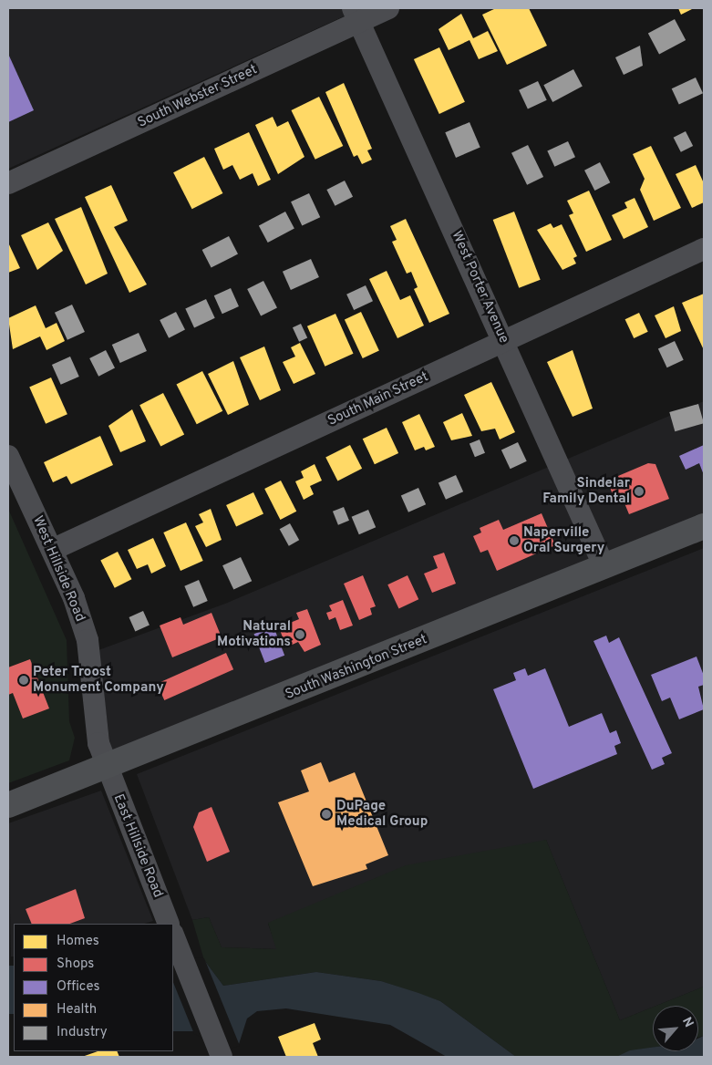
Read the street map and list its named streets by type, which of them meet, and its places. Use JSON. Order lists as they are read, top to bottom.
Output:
{
  "streets": {
    "main road": ["South Washington Street"],
    "street": [
      "South Webster Street",
      "West Porter Avenue",
      "South Main Street",
      "West Hillside Road",
      "East Hillside Road"
    ]
  },
  "crossings": [
    ["South Webster Street", "West Porter Avenue"],
    ["West Porter Avenue", "South Main Street"],
    ["West Porter Avenue", "South Washington Street"],
    ["South Main Street", "West Hillside Road"],
    ["West Hillside Road", "South Washington Street"],
    ["West Hillside Road", "East Hillside Road"],
    ["South Washington Street", "East Hillside Road"]
  ],
  "places": [
    "Sindelar Family Dental",
    "Naperville Oral Surgery",
    "Natural Motivations",
    "Peter Troost Monument Company",
    "DuPage Medical Group"
  ],
  "legend": [
    "Homes",
    "Shops",
    "Offices",
    "Health",
    "Industry"
  ],
  "north": "top right"
}
